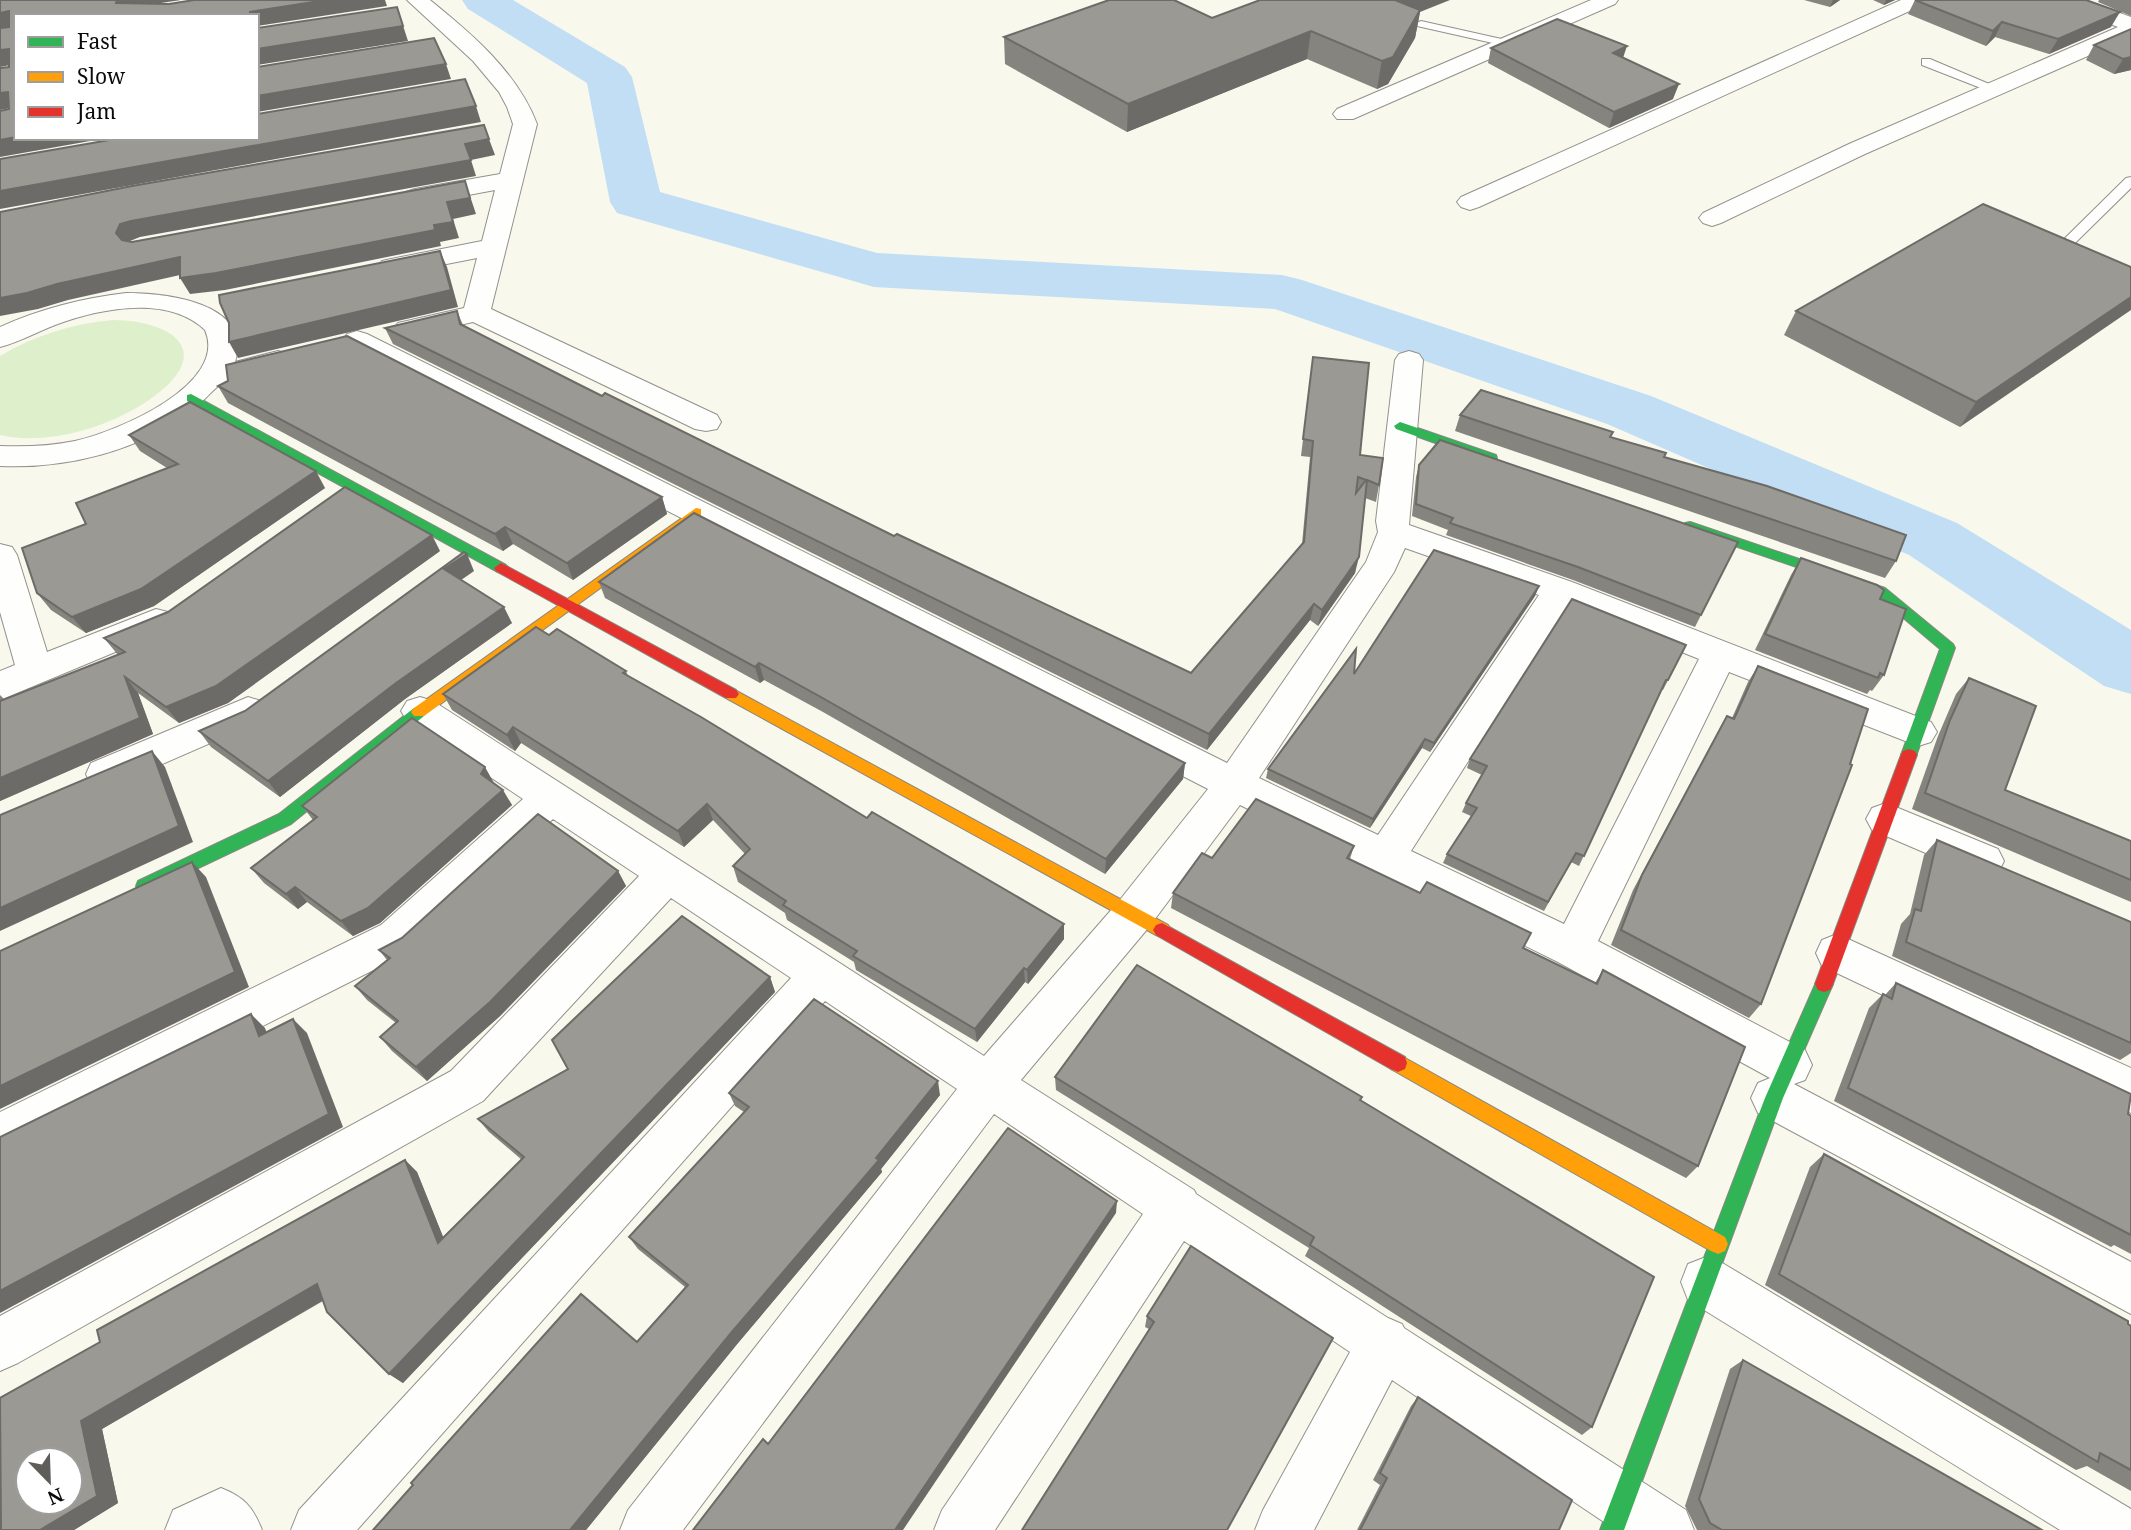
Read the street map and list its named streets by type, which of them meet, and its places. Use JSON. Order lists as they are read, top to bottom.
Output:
{
  "legend": ["Fast", "Slow", "Jam"],
  "north": "bottom right"
}
